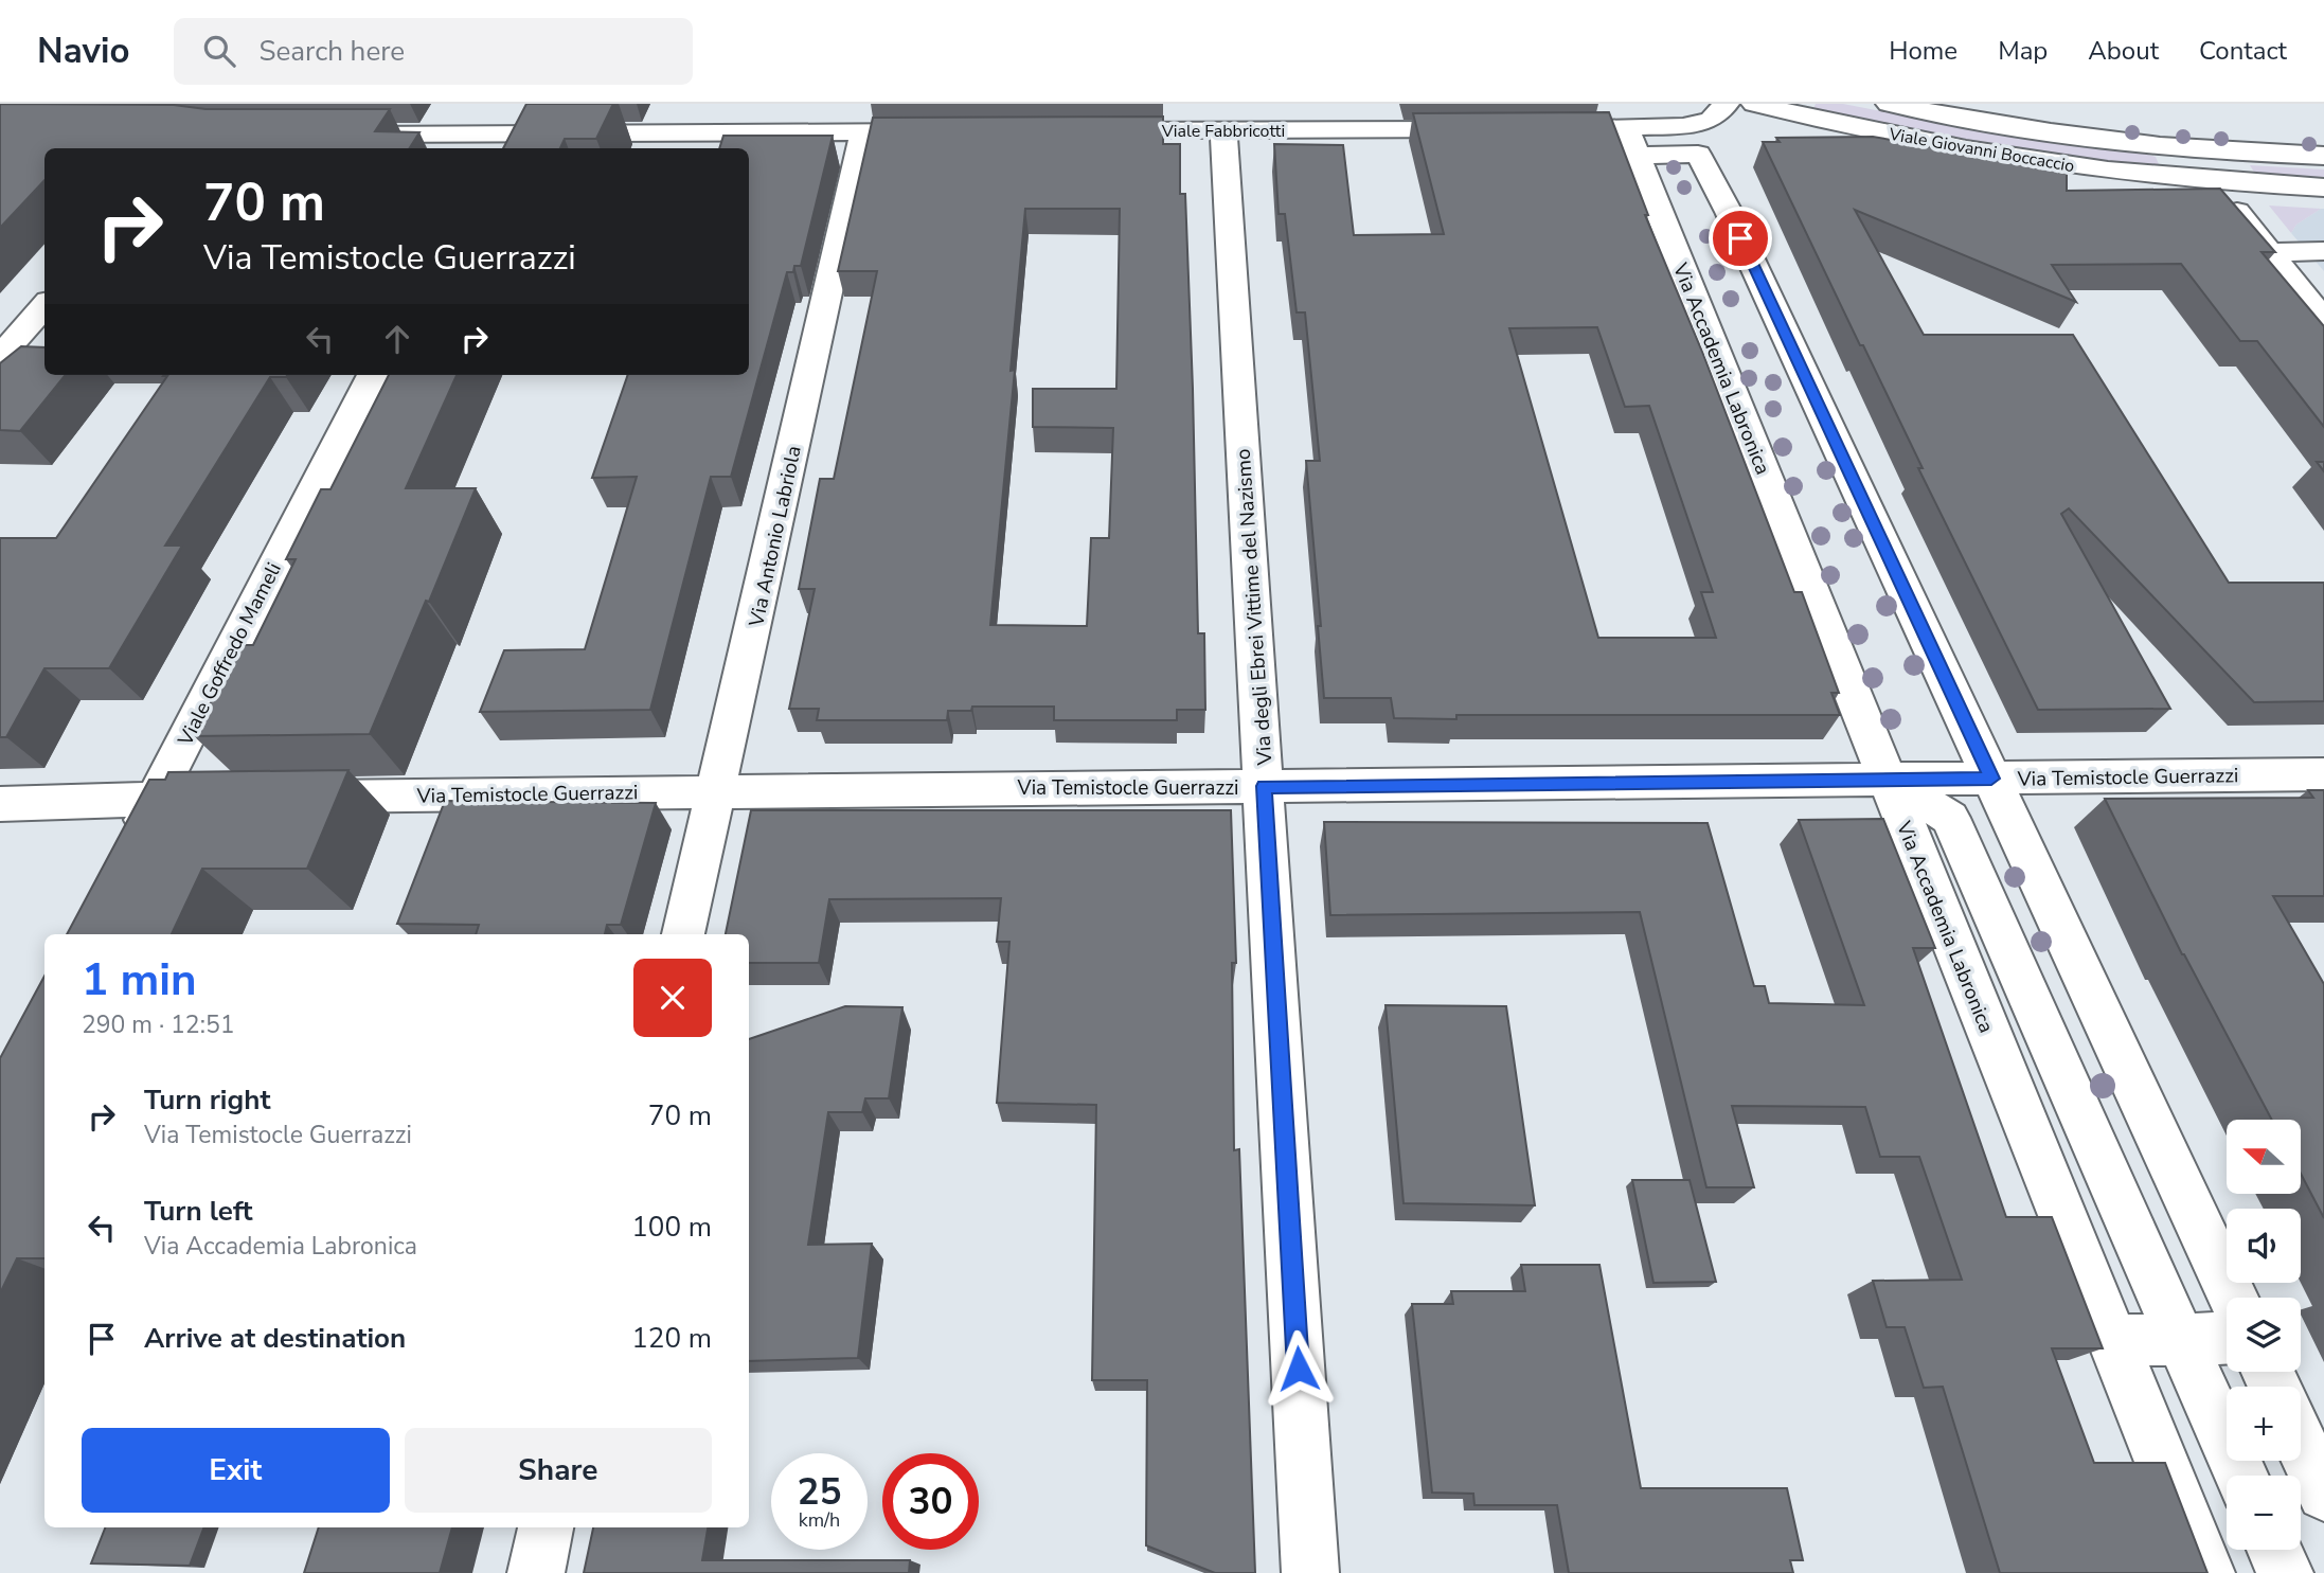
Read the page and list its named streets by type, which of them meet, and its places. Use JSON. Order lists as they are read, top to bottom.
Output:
{
  "streets": {
    "street": [
      "Viale Fabbricotti",
      "Viale Giovanni Boccaccio",
      "Via Accademia Labronica",
      "Via Antonio Labriola",
      "Via degli Ebrei Vittime del Nazismo",
      "Viale Goffredo Mameli",
      "Via Temistocle Guerrazzi"
    ]
  },
  "crossings": [
    ["Viale Fabbricotti", "Via degli Ebrei Vittime del Nazismo"],
    ["Via Accademia Labronica", "Via Temistocle Guerrazzi"],
    ["Via Antonio Labriola", "Via Temistocle Guerrazzi"],
    ["Via degli Ebrei Vittime del Nazismo", "Via Temistocle Guerrazzi"]
  ],
  "north": "left",
  "page": {
    "header": "Navio",
    "search": "Search here",
    "nav": [
      "Home",
      "Map",
      "About",
      "Contact"
    ],
    "turn": ["70 m", "Via Temistocle Guerrazzi"],
    "heading": ["1 min", "290 m · 12:51"],
    "list": [
      {
        "name": "Turn right",
        "note": "Via Temistocle Guerrazzi",
        "value": "70 m"
      },
      {
        "name": "Turn left",
        "note": "Via Accademia Labronica",
        "value": "100 m"
      },
      {
        "name": "Arrive at destination",
        "value": "120 m"
      }
    ],
    "map_buttons": ["+", "−"],
    "buttons": ["Exit", "Share"],
    "speed": "25 km/h",
    "limit": "30"
  }
}
